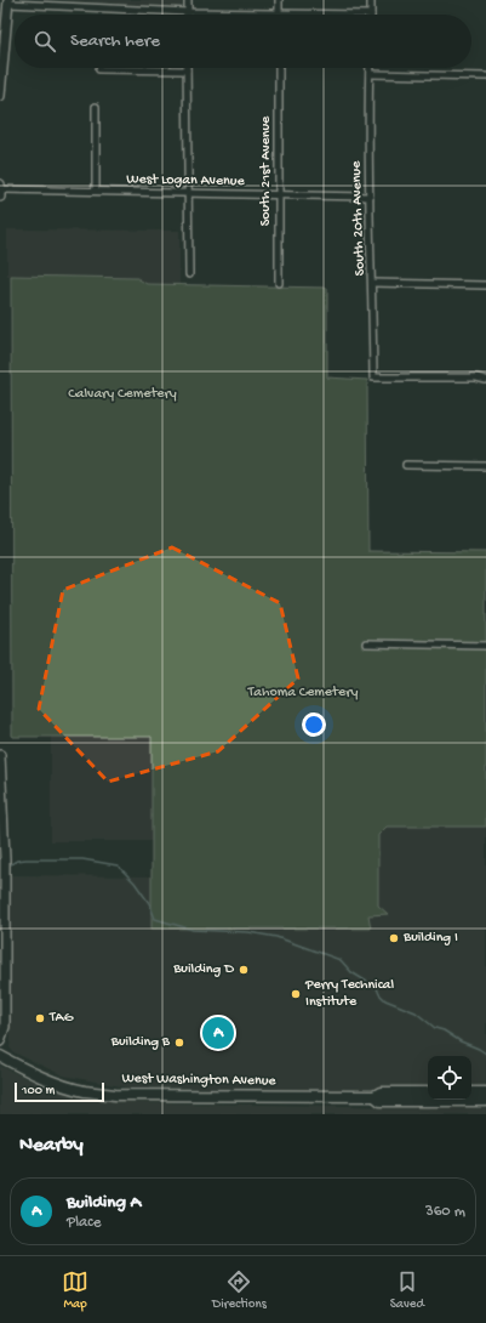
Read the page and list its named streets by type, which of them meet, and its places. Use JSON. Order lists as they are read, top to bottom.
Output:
{
  "streets": {
    "main road": ["West Washington Avenue"],
    "street": ["South 21st Avenue", "West Logan Avenue", "South 20th Avenue"]
  },
  "crossings": [
    ["South 21st Avenue", "West Logan Avenue"],
    ["West Logan Avenue", "South 20th Avenue"]
  ],
  "parks": ["Calvary Cemetery", "Tahoma Cemetery"],
  "places": [
    "Building I",
    "Building D",
    "Perry Technical Institute",
    "TAG",
    "Building B"
  ],
  "scale_bar": "100 m",
  "page": {
    "search": "Search here",
    "pins": "A",
    "scale": "100 m",
    "heading": "Nearby",
    "list": [
      {
        "mark": "A",
        "name": "Building A",
        "note": "Place",
        "value": "360 m"
      }
    ],
    "nav": ["Map", "Directions", "Saved"]
  }
}
